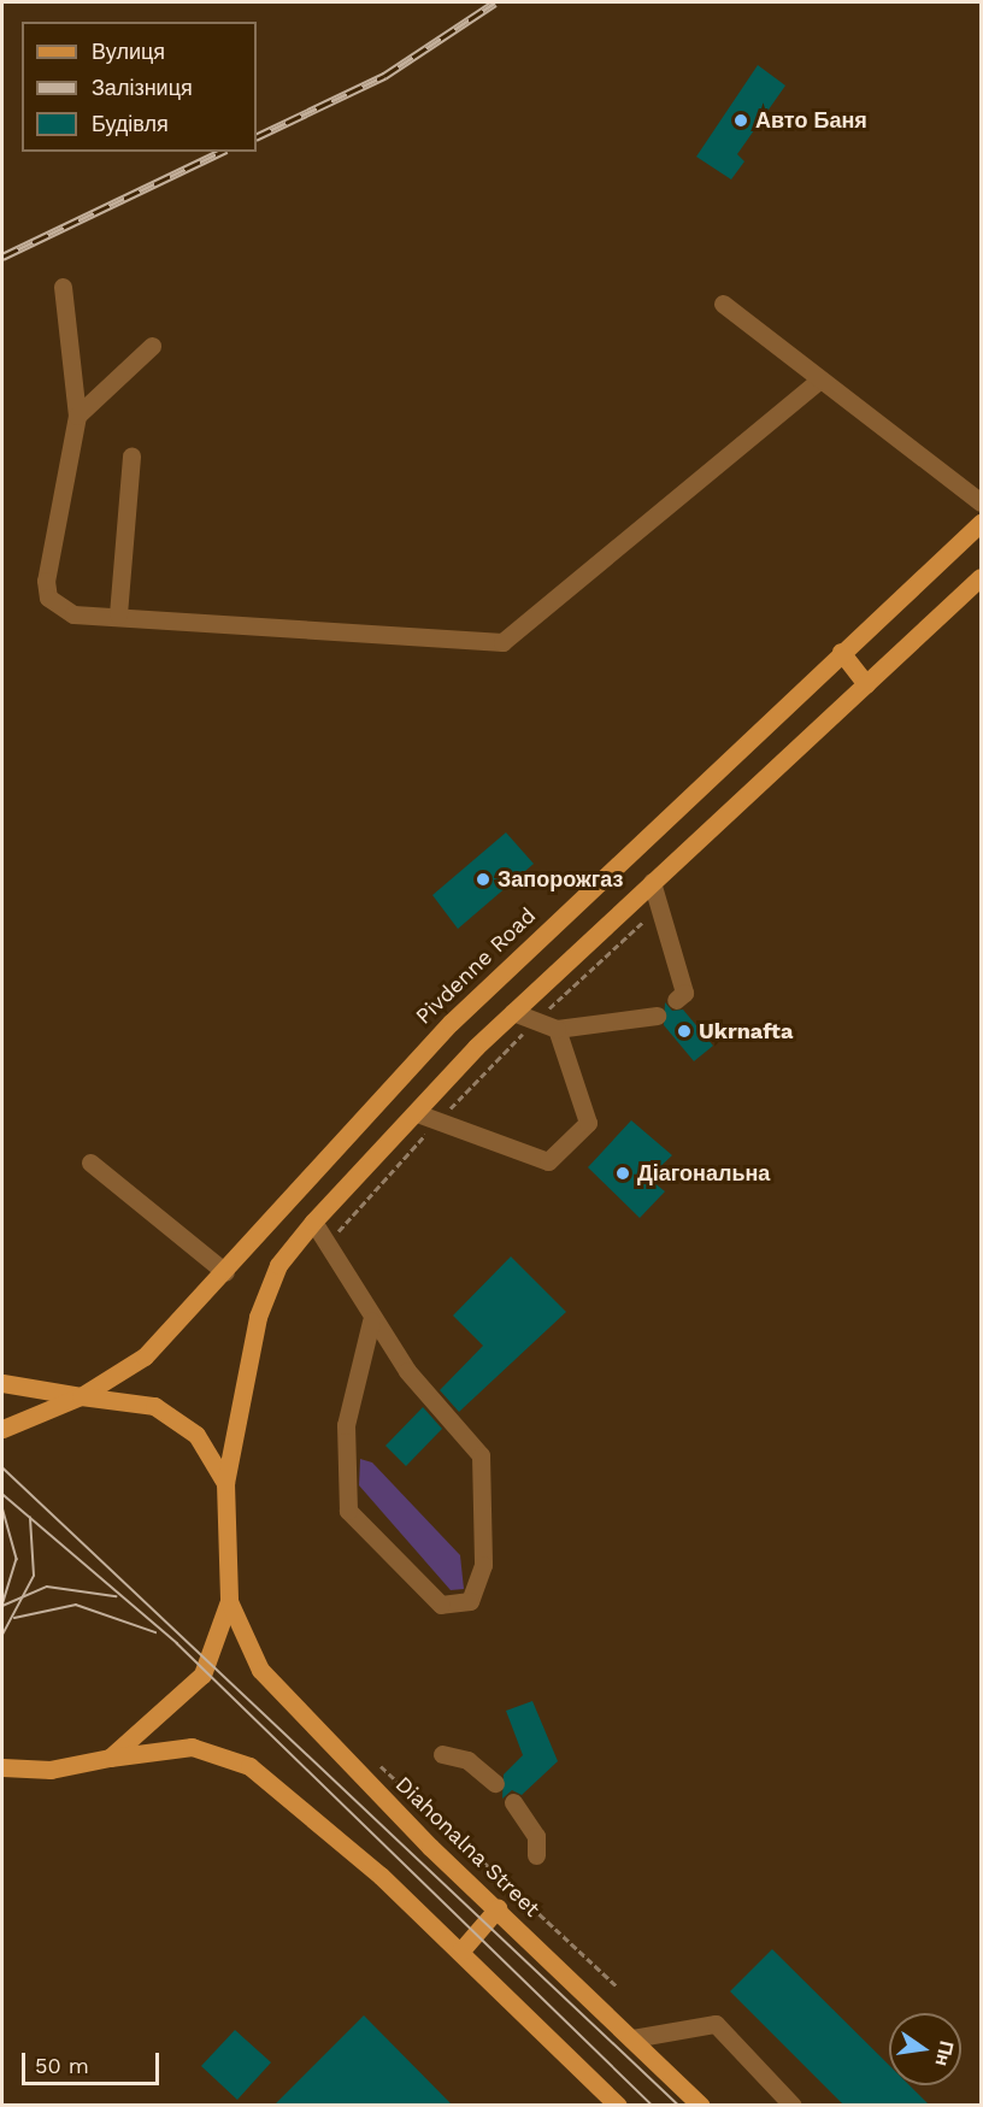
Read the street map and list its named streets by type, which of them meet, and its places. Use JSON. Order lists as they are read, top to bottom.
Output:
{
  "streets": {
    "main road": ["Pivdenne Road", "Diahonalna Street"]
  },
  "places": [
    "Авто Баня",
    "Запорожгаз",
    "Ukrnafta",
    "Діагональна"
  ],
  "legend": ["Вулиця", "Залізниця", "Будівля"],
  "scale_bar": "50 m",
  "north": "right"
}
